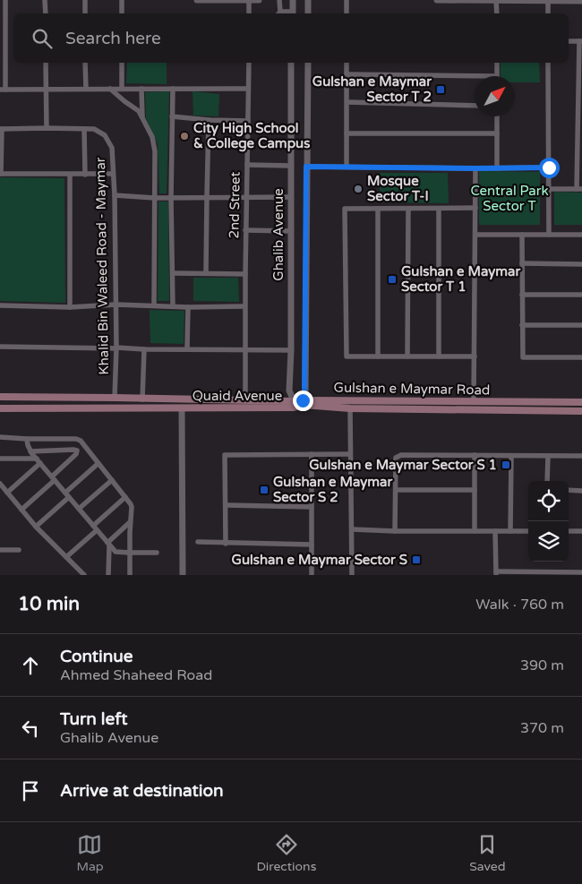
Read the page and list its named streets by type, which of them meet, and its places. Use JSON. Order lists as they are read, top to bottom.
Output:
{
  "streets": {
    "main road": ["Gulshan e Maymar Road", "Quaid Avenue"],
    "street": ["2nd Street", "Ghalib Avenue", "Khalid Bin Waleed Road - Maymar"]
  },
  "crossings": [
    ["Ghalib Avenue", "Gulshan e Maymar Road"],
    ["Ghalib Avenue", "Quaid Avenue"],
    ["Gulshan e Maymar Road", "Quaid Avenue"]
  ],
  "parks": ["Central Park Sector T"],
  "places": {
    "transit": [
      "Gulshan e Maymar Sector T 2",
      "Gulshan e Maymar Sector T 1",
      "Gulshan e Maymar Sector S 1",
      "Gulshan e Maymar Sector S 2",
      "Gulshan e Maymar Sector S"
    ],
    "other": ["City High School & College Campus", "Mosque Sector T-I"]
  },
  "north": "top right",
  "page": {
    "search": "Search here",
    "heading": ["10 min", "Walk · 760 m"],
    "list": [
      ["Continue", "Ahmed Shaheed Road", "390 m"],
      ["Turn left", "Ghalib Avenue", "370 m"],
      "Arrive at destination"
    ],
    "nav": ["Map", "Directions", "Saved"]
  }
}
